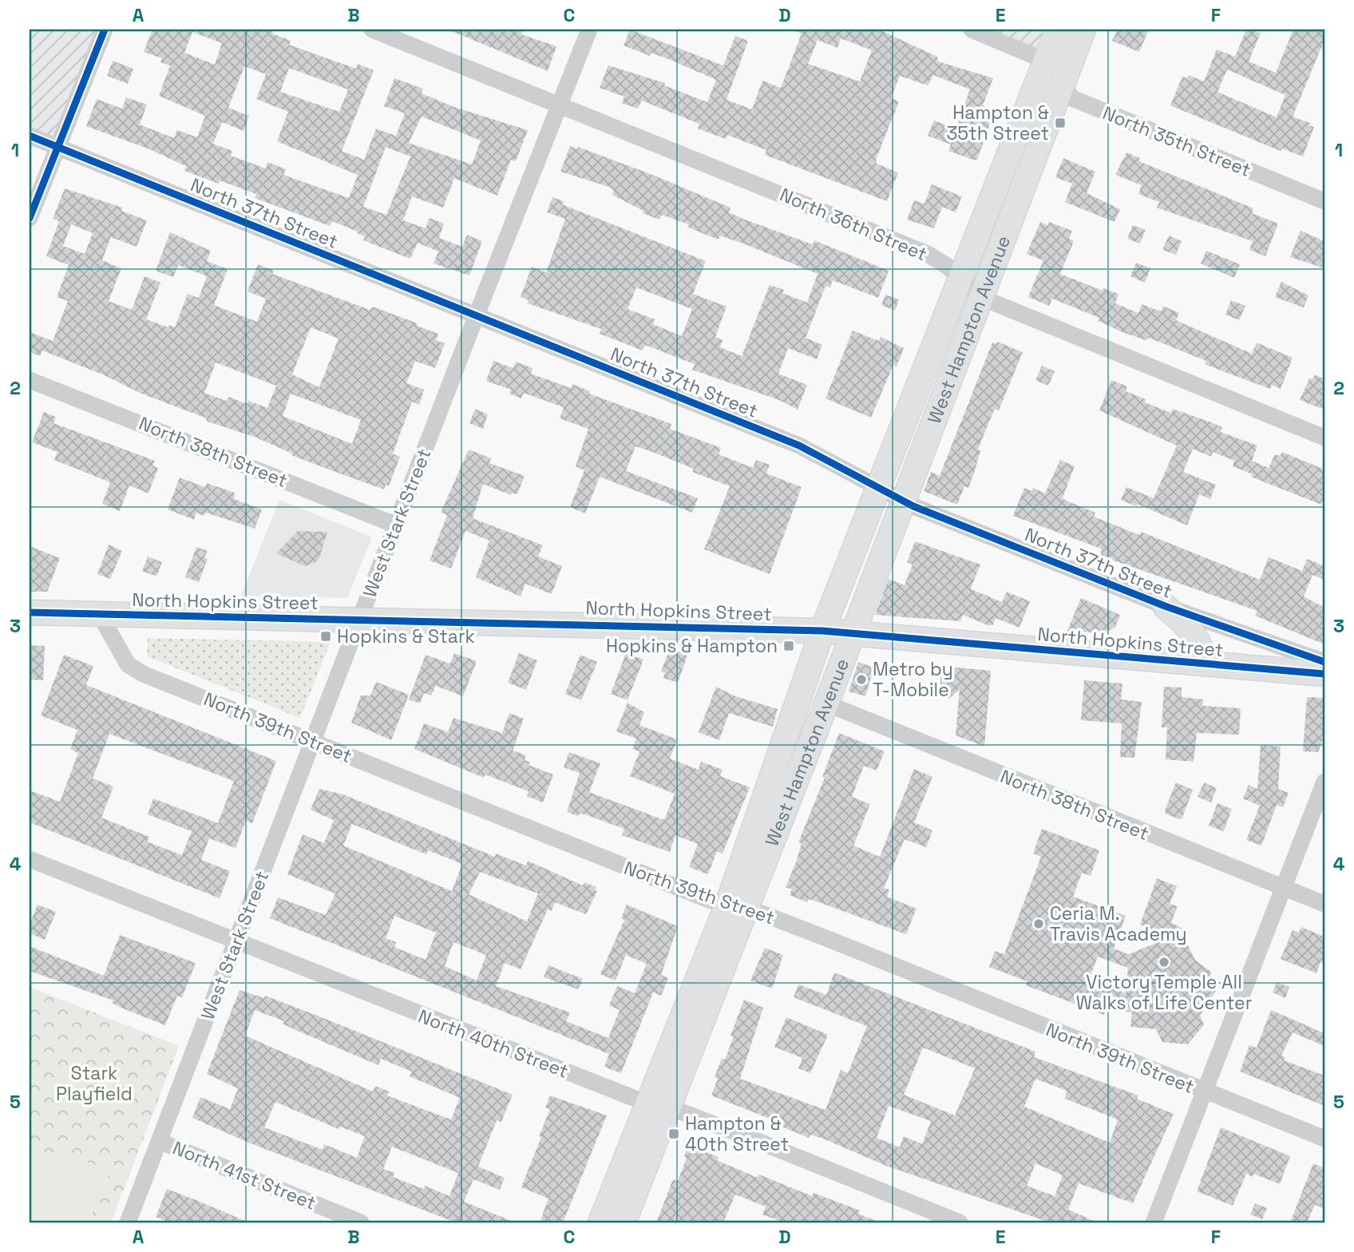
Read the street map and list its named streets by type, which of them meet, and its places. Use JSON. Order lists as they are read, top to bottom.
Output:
{
  "streets": {
    "main road": ["West Hampton Avenue", "North Hopkins Street"],
    "street": [
      "North 35th Street",
      "North 37th Street",
      "North 36th Street",
      "North 38th Street",
      "West Stark Street",
      "North 39th Street",
      "North 40th Street",
      "North 41st Street"
    ]
  },
  "crossings": [
    ["North 35th Street", "West Hampton Avenue"],
    ["North 37th Street", "West Hampton Avenue"],
    ["North 37th Street", "West Stark Street"],
    ["North 36th Street", "West Hampton Avenue"],
    ["North 36th Street", "West Stark Street"],
    ["West Hampton Avenue", "North 38th Street"],
    ["West Hampton Avenue", "North Hopkins Street"],
    ["West Hampton Avenue", "North 39th Street"],
    ["West Hampton Avenue", "North 40th Street"],
    ["North 38th Street", "West Stark Street"],
    ["West Stark Street", "North Hopkins Street"],
    ["West Stark Street", "North 39th Street"],
    ["West Stark Street", "North 40th Street"],
    ["West Stark Street", "North 41st Street"],
    ["North Hopkins Street", "North 39th Street"]
  ],
  "parks": ["Stark Playfield"],
  "places": {
    "transit": [
      "Hampton & 35th Street",
      "Hopkins & Stark",
      "Hopkins & Hampton",
      "Hampton & 40th Street"
    ],
    "other": ["Metro by T-Mobile", "Ceria M. Travis Academy", "Victory Temple All Walks of Life Center"]
  },
  "grid": {
    "columns": [
      "A",
      "B",
      "C",
      "D",
      "E",
      "F"
    ],
    "rows": [
      "1",
      "2",
      "3",
      "4",
      "5"
    ]
  }
}
